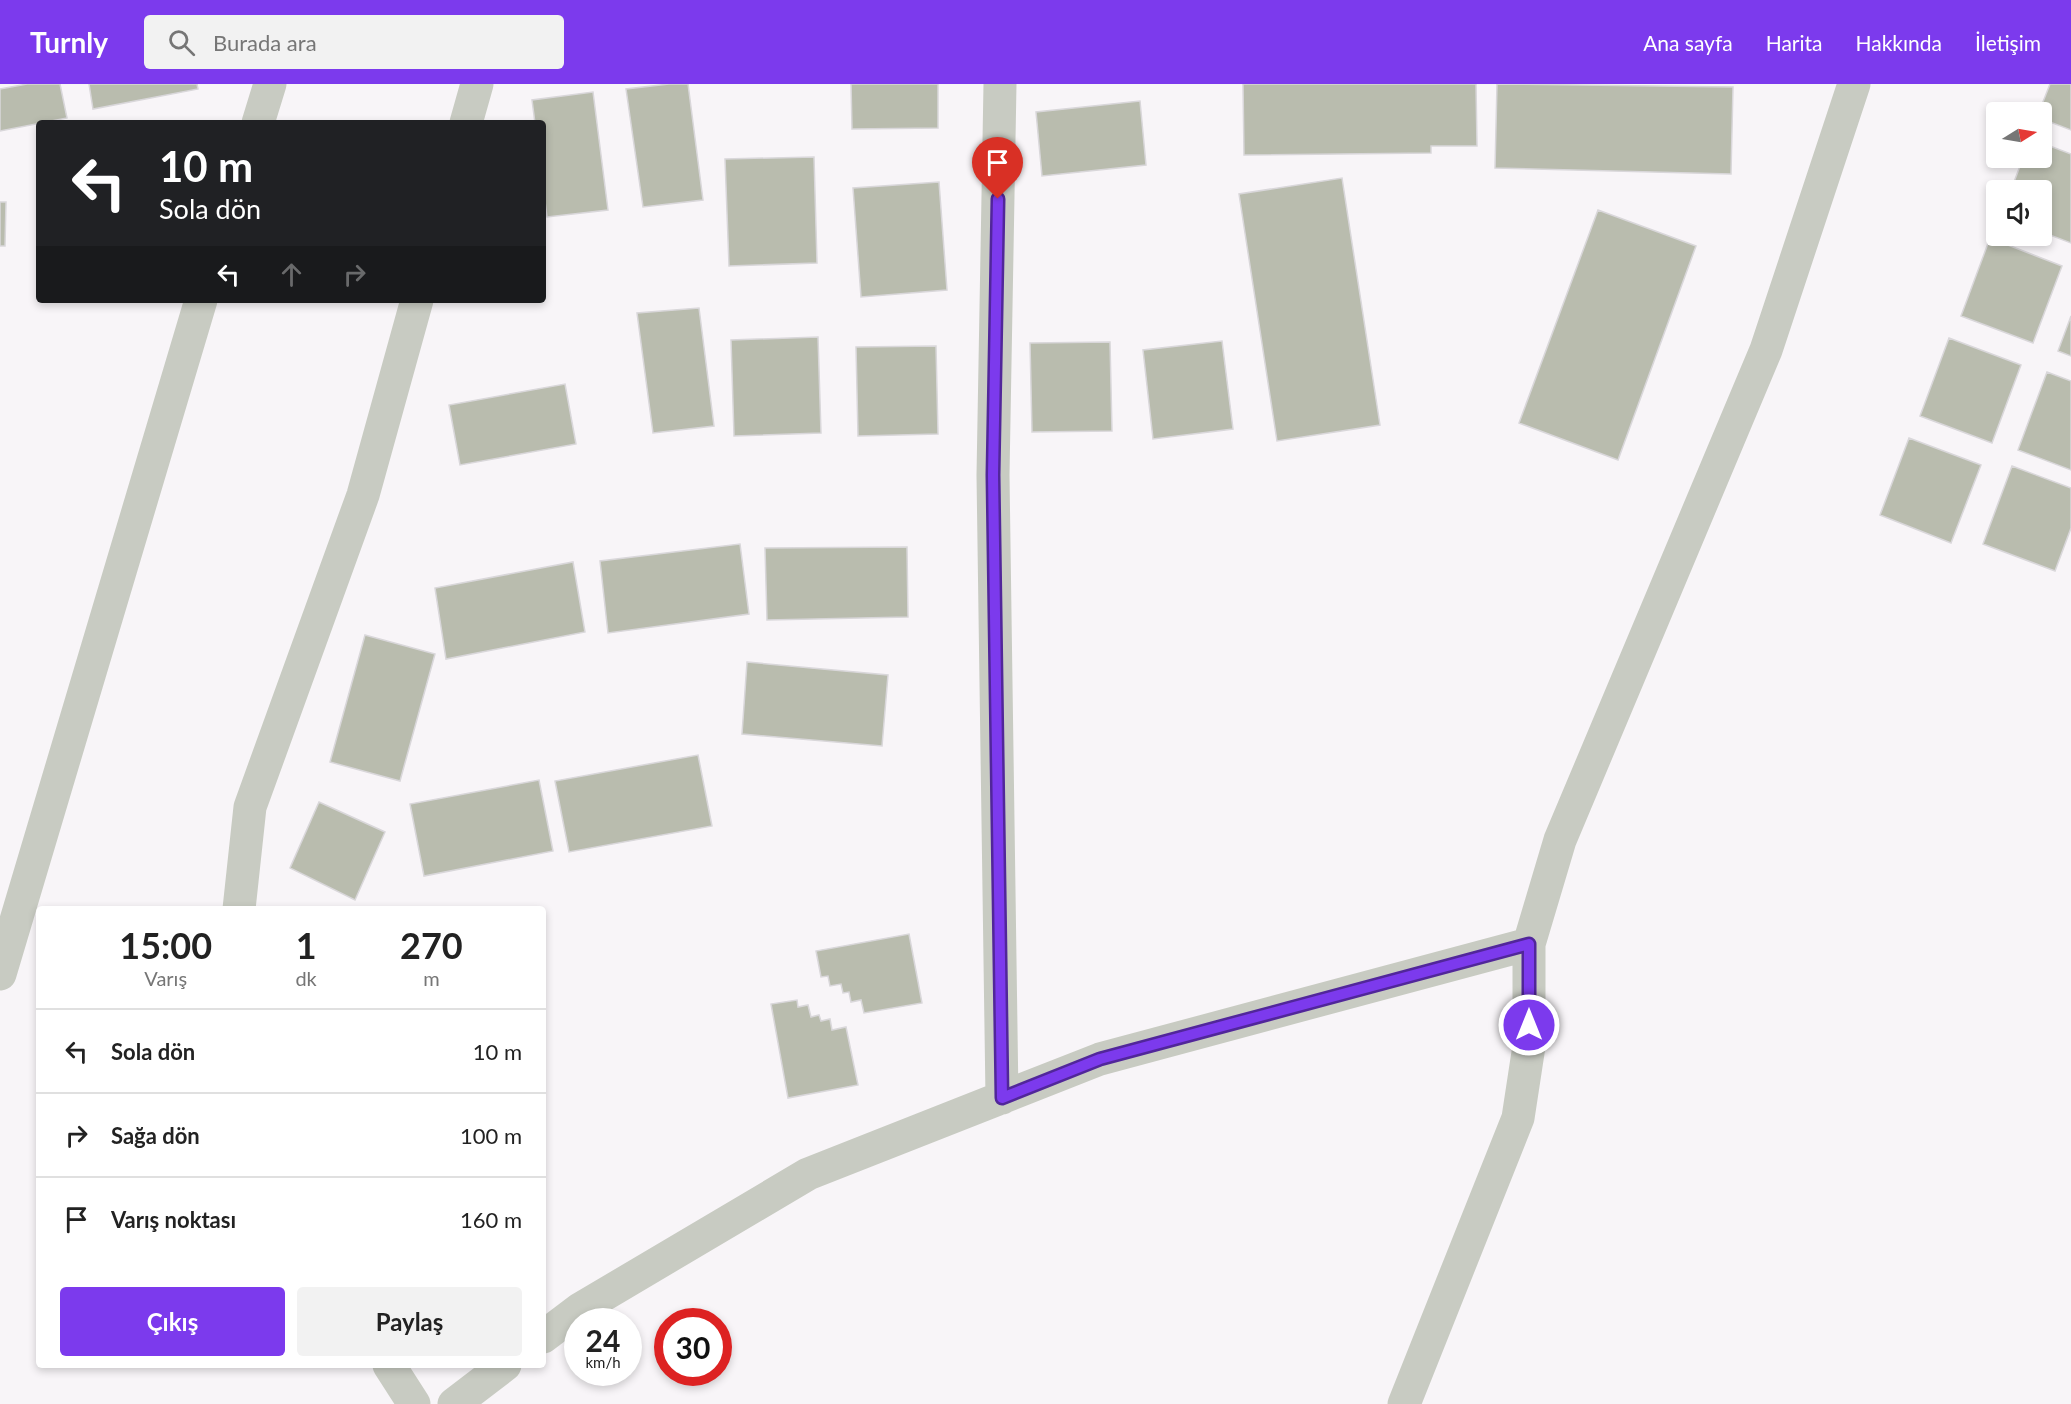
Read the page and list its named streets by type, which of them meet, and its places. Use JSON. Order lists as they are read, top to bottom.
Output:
{
  "north": "right",
  "page": {
    "header": "Turnly",
    "search": "Burada ara",
    "nav": [
      "Ana sayfa",
      "Harita",
      "Hakkında",
      "İletişim"
    ],
    "turn": ["10 m", "Sola dön"],
    "eta": [
      "15:00",
      "Varış",
      "1",
      "dk",
      "270",
      "m"
    ],
    "list": [
      {
        "name": "Sola dön",
        "value": "10 m"
      },
      {
        "name": "Sağa dön",
        "value": "100 m"
      },
      {
        "name": "Varış noktası",
        "value": "160 m"
      }
    ],
    "buttons": ["Çıkış", "Paylaş"],
    "speed": "24 km/h",
    "limit": "30"
  }
}
